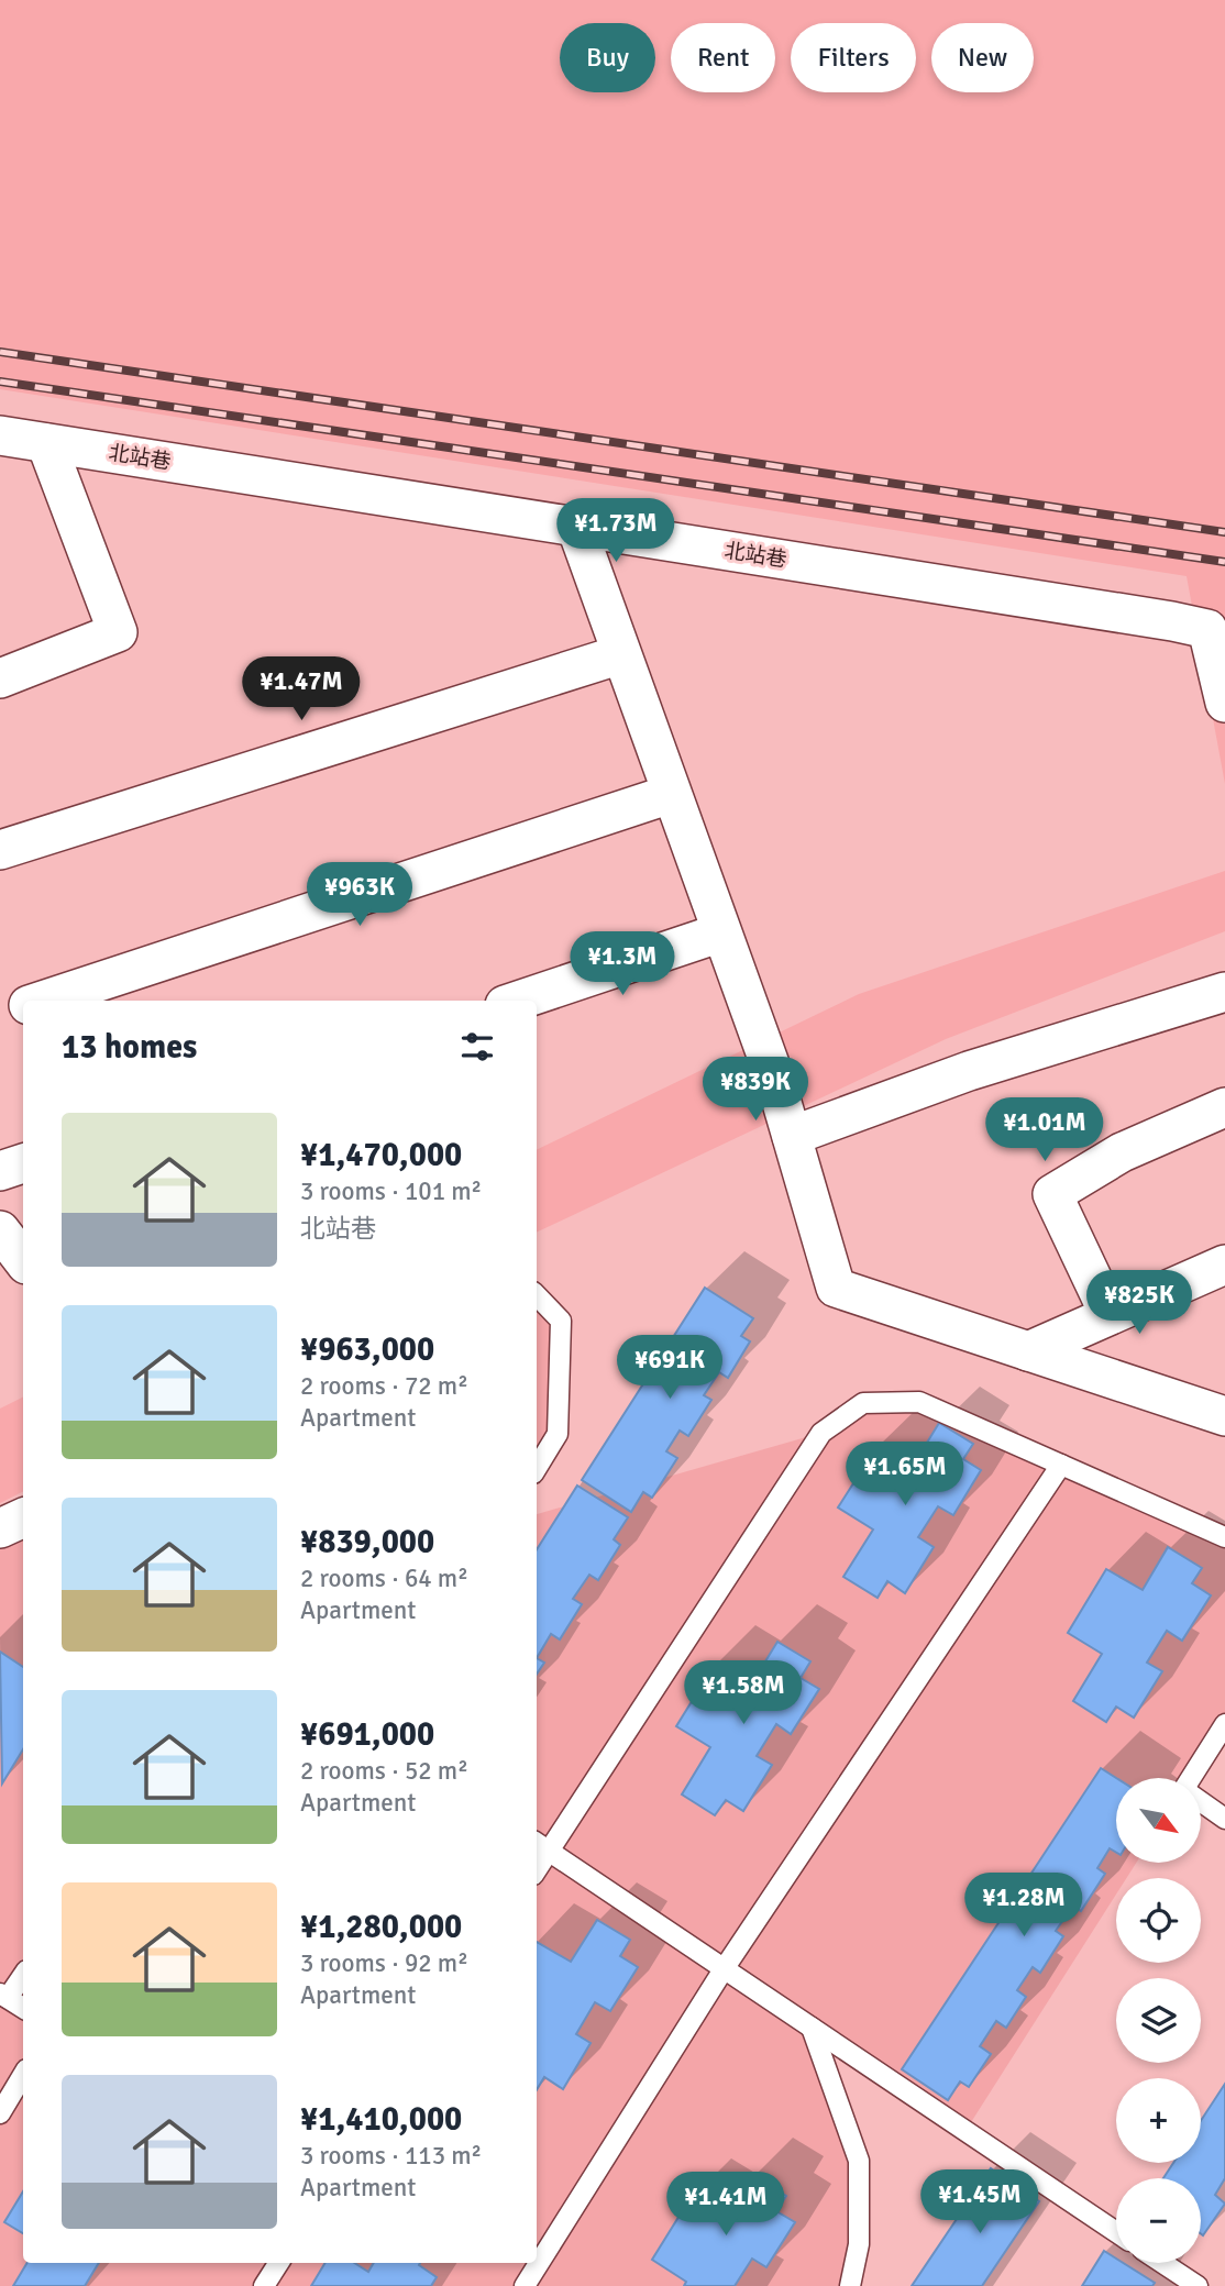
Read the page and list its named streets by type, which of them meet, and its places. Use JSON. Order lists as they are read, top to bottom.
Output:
{
  "streets": {
    "street": ["北站巷"]
  },
  "north": "bottom right",
  "page": {
    "chip": [
      "Buy",
      "Rent",
      "Filters",
      "New"
    ],
    "price": [
      "¥1.73M",
      "¥1.47M",
      "¥963K",
      "¥1.3M",
      "¥839K",
      "¥1.01M",
      "¥825K",
      "¥691K",
      "¥1.65M",
      "¥1.58M",
      "¥1.28M",
      "¥1.45M",
      "¥1.41M"
    ],
    "heading": "13 homes",
    "list": [
      {
        "name": "¥1,470,000",
        "note": "3 rooms · 101 m² · 北站巷"
      },
      {
        "name": "¥963,000",
        "note": "2 rooms · 72 m² · Apartment"
      },
      {
        "name": "¥839,000",
        "note": "2 rooms · 64 m² · Apartment"
      },
      {
        "name": "¥691,000",
        "note": "2 rooms · 52 m² · Apartment"
      },
      {
        "name": "¥1,280,000",
        "note": "3 rooms · 92 m² · Apartment"
      },
      {
        "name": "¥1,410,000",
        "note": "3 rooms · 113 m² · Apartment"
      }
    ],
    "map_buttons": ["+", "−"]
  }
}
